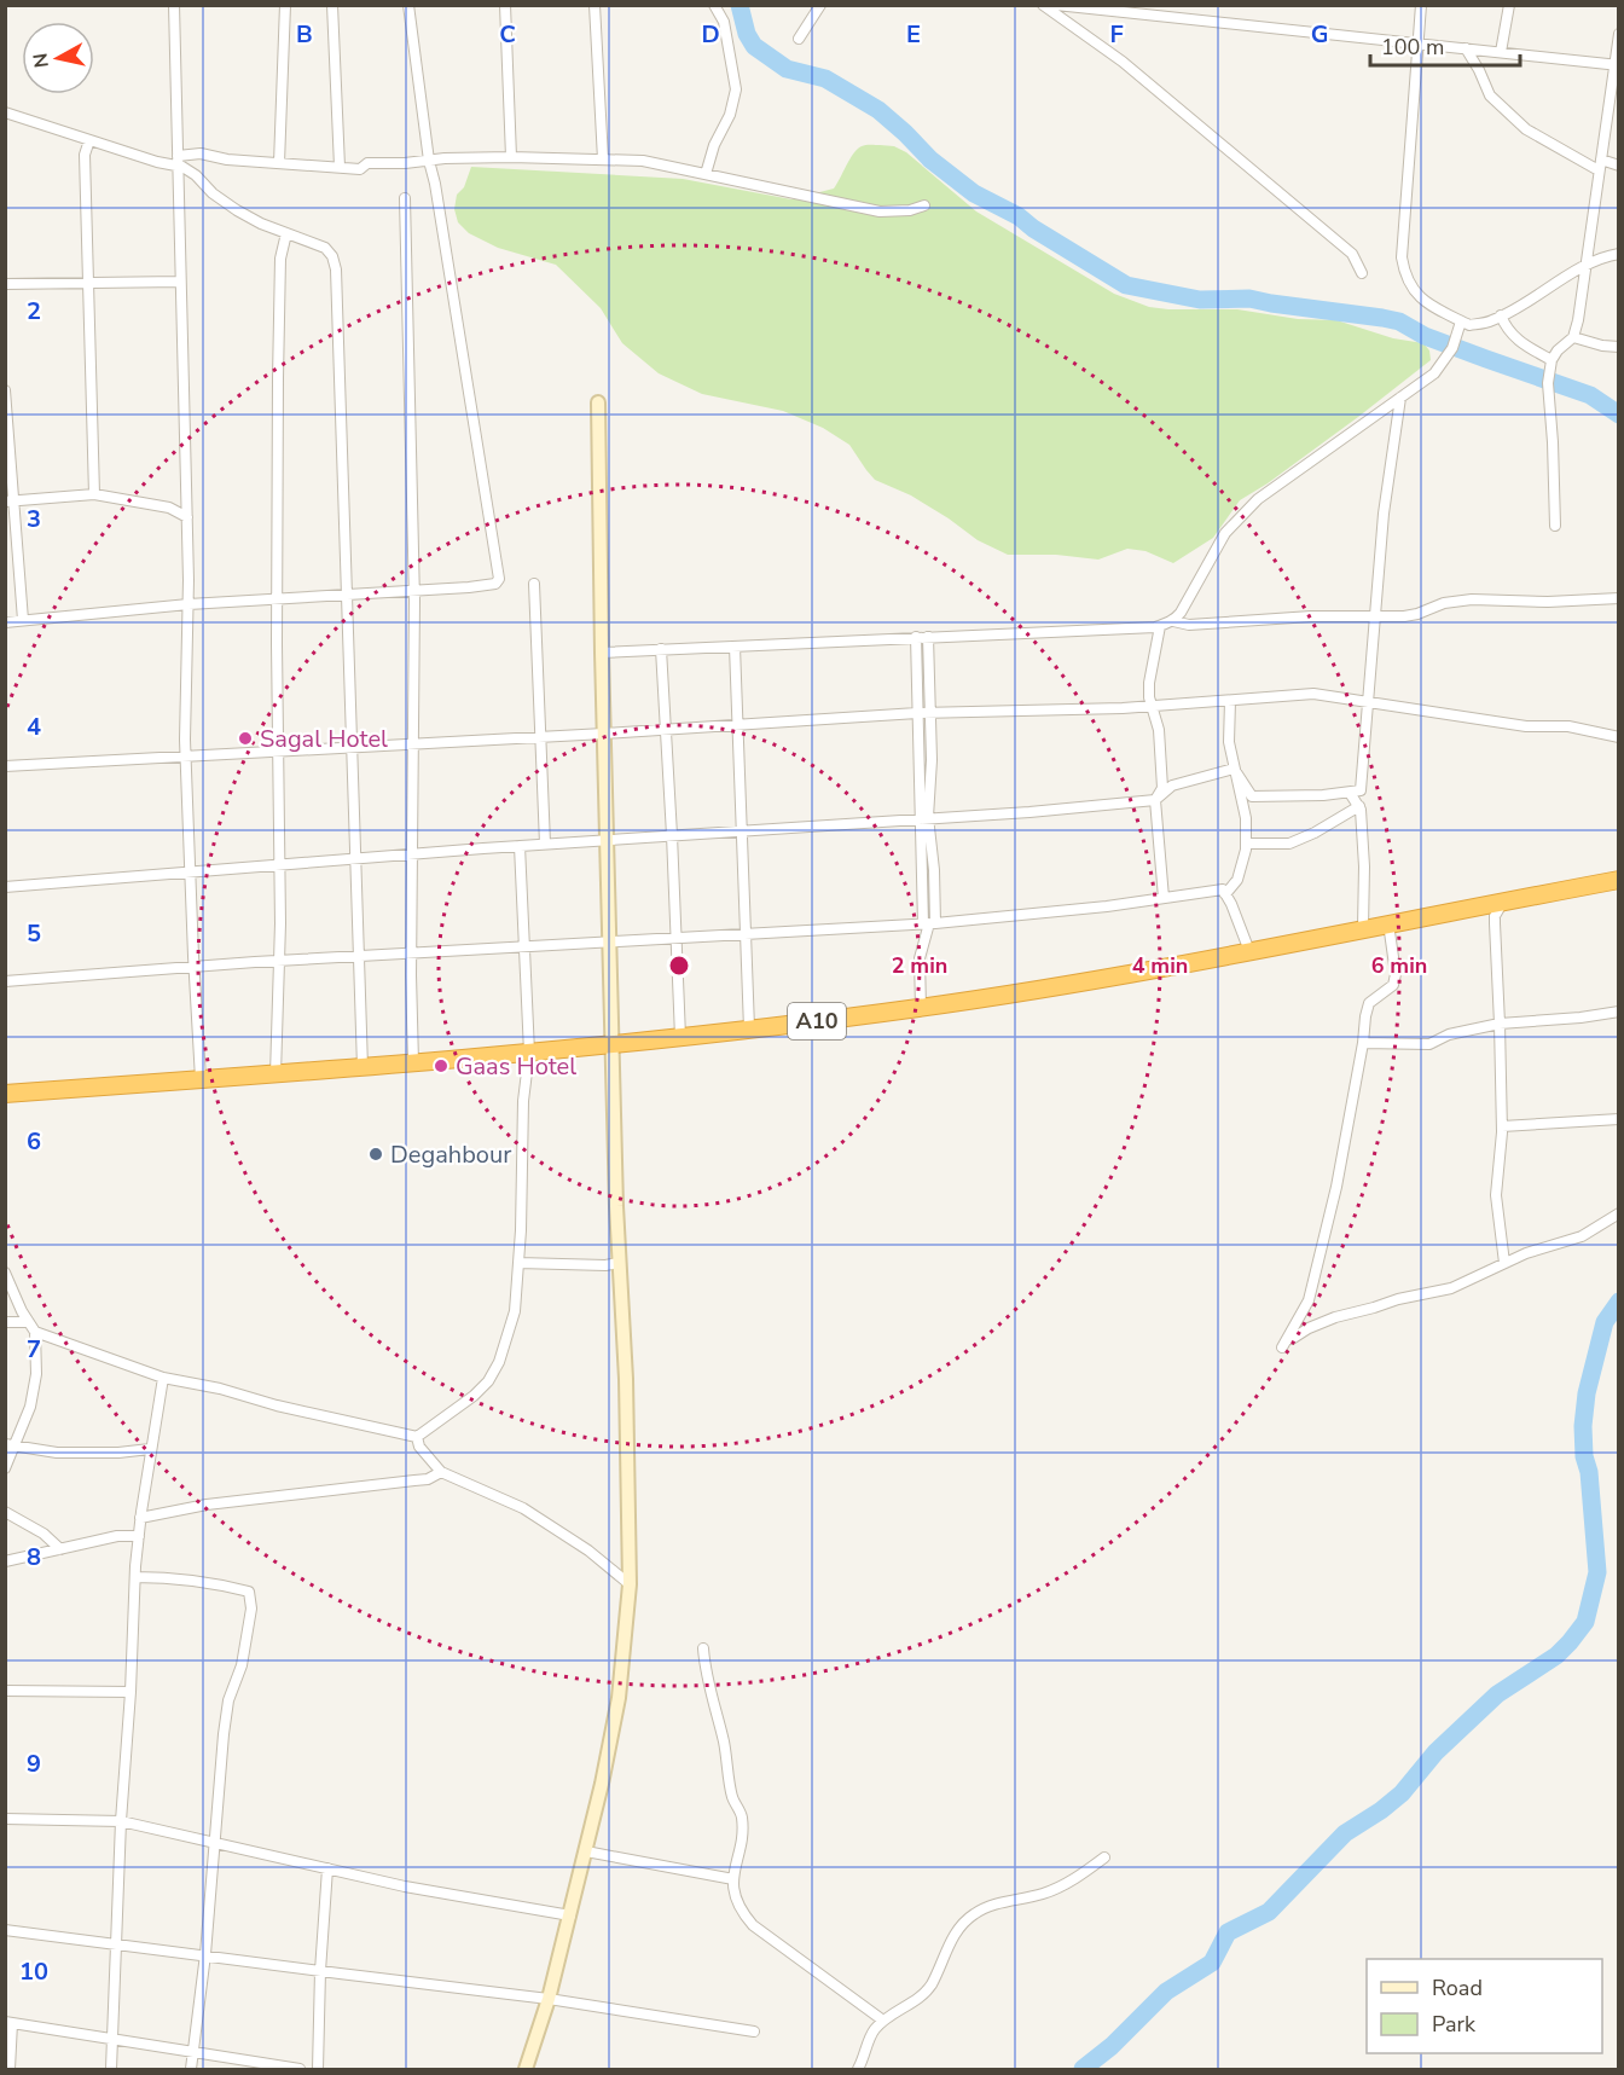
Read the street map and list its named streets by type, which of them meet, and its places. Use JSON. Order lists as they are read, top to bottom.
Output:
{
  "streets": {
    "highway": ["A10"]
  },
  "places": ["Sagal Hotel", "Gaas Hotel", "Degahbour"],
  "legend": ["Road", "Park"],
  "scale_bar": "100 m",
  "north": "left",
  "grid": {
    "columns": [
      "B",
      "C",
      "D",
      "E",
      "F",
      "G"
    ],
    "rows": [
      "2",
      "3",
      "4",
      "5",
      "6",
      "7",
      "8",
      "9",
      "10"
    ]
  },
  "rings": ["2 min", "4 min", "6 min"]
}
